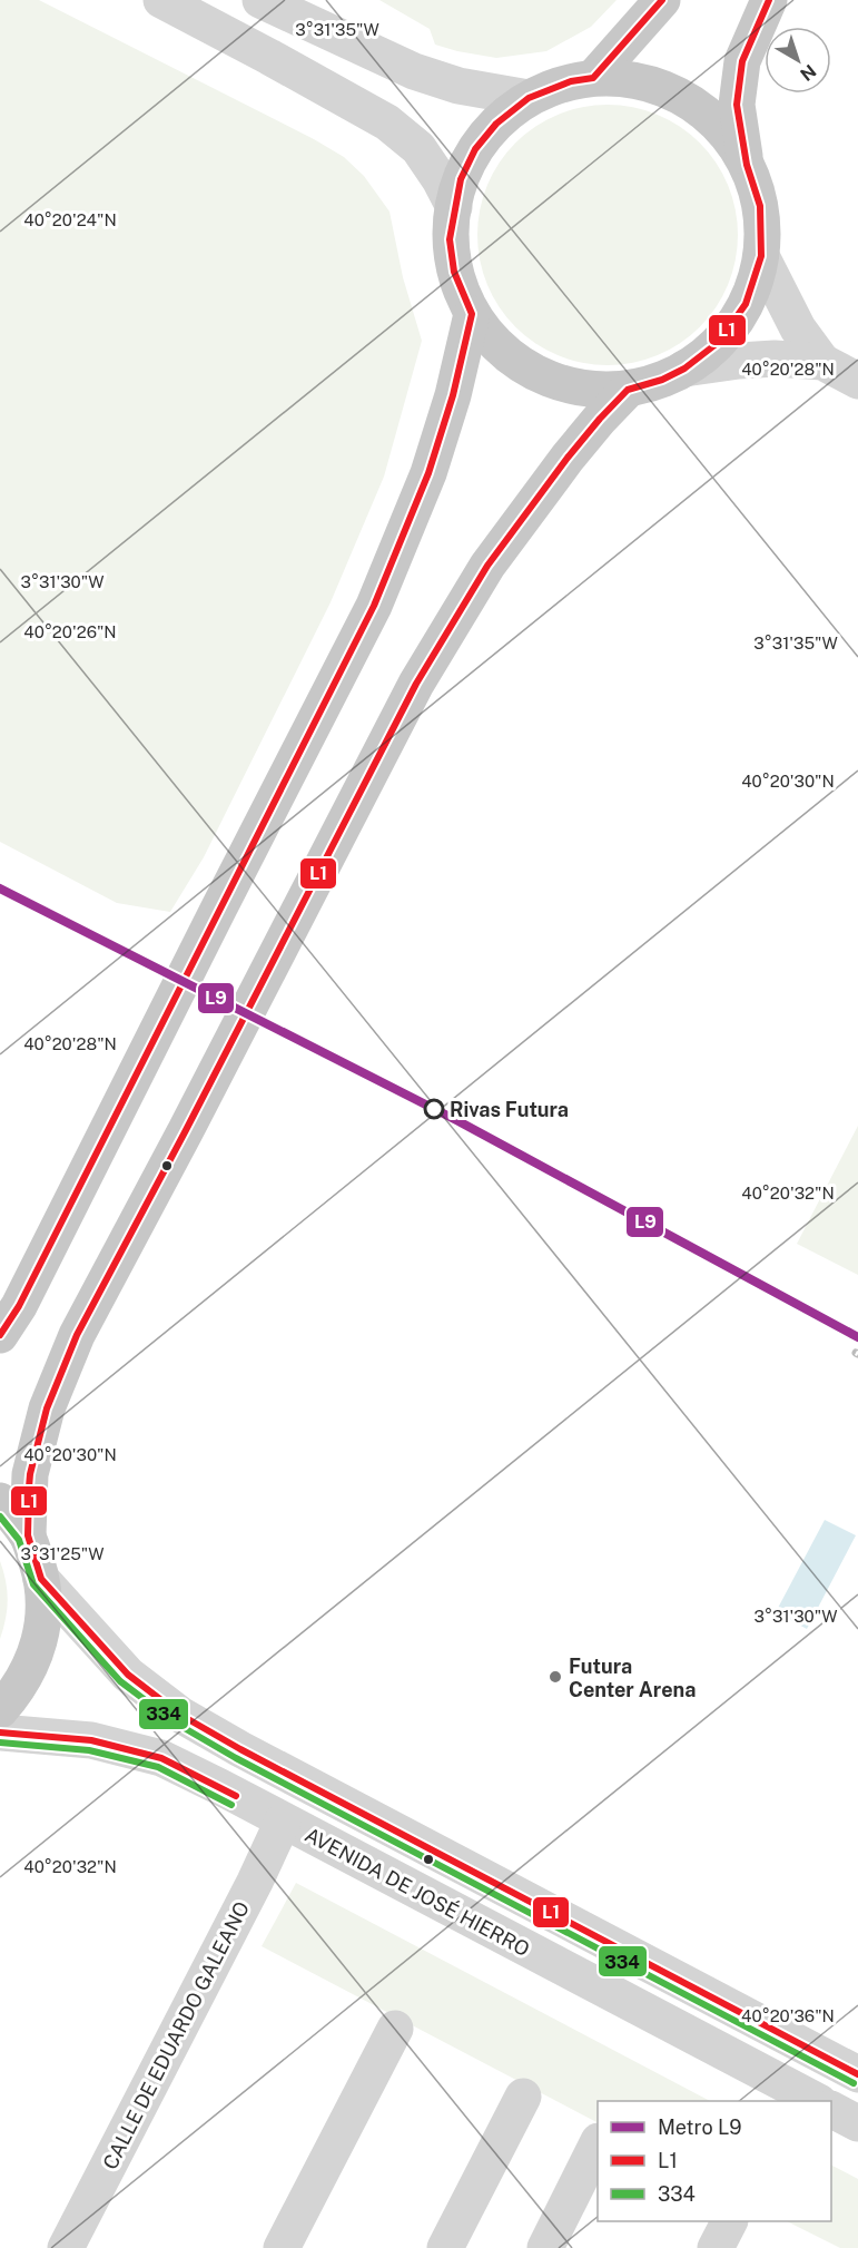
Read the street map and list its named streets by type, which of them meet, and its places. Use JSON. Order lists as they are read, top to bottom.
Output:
{
  "streets": {
    "street": ["AVENIDA DE JOSÉ HIERRO", "CALLE DE EDUARDO GALEANO"]
  },
  "crossings": [
    ["AVENIDA DE JOSÉ HIERRO", "CALLE DE EDUARDO GALEANO"]
  ],
  "places": ["Rivas Futura", "Futura Center Arena"],
  "lines": ["transit line L1", "metro line L9", "transit line 334"],
  "legend": ["Metro L9", "L1", "334"],
  "north": "bottom right",
  "coordinates": [
    "3°31'35\"W",
    "40°20'24\"N",
    "40°20'28\"N",
    "3°31'30\"W",
    "40°20'26\"N",
    "40°20'30\"N",
    "40°20'32\"N",
    "3°31'25\"W",
    "40°20'36\"N"
  ]
}
